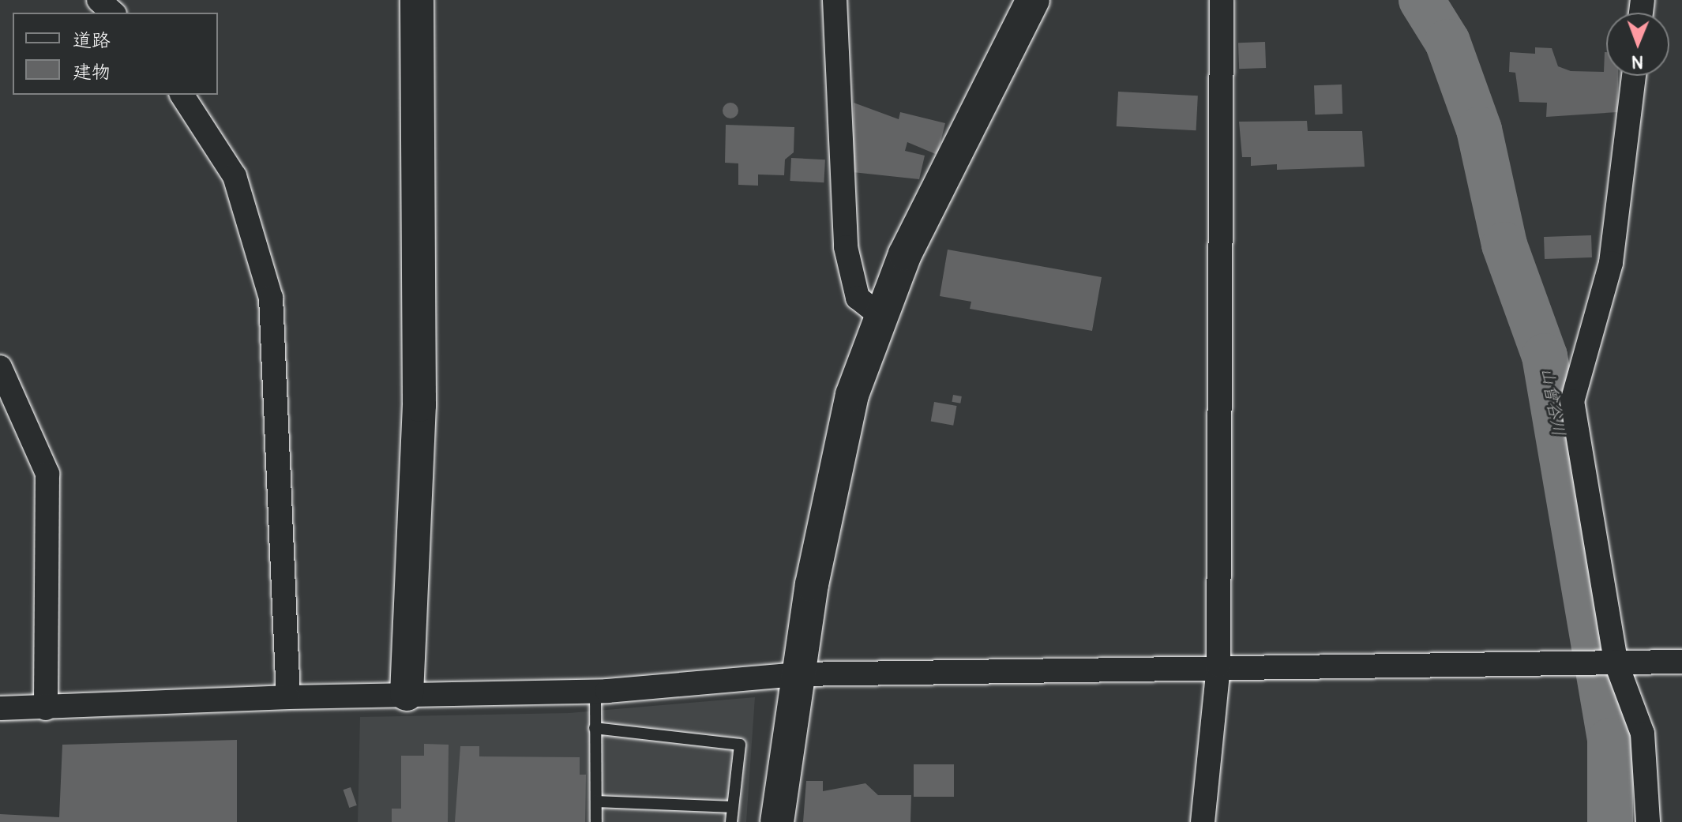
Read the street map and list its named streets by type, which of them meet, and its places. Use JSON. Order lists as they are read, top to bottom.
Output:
{
  "water": ["山曾谷川"],
  "legend": ["道路", "建物"],
  "north": "bottom"
}
